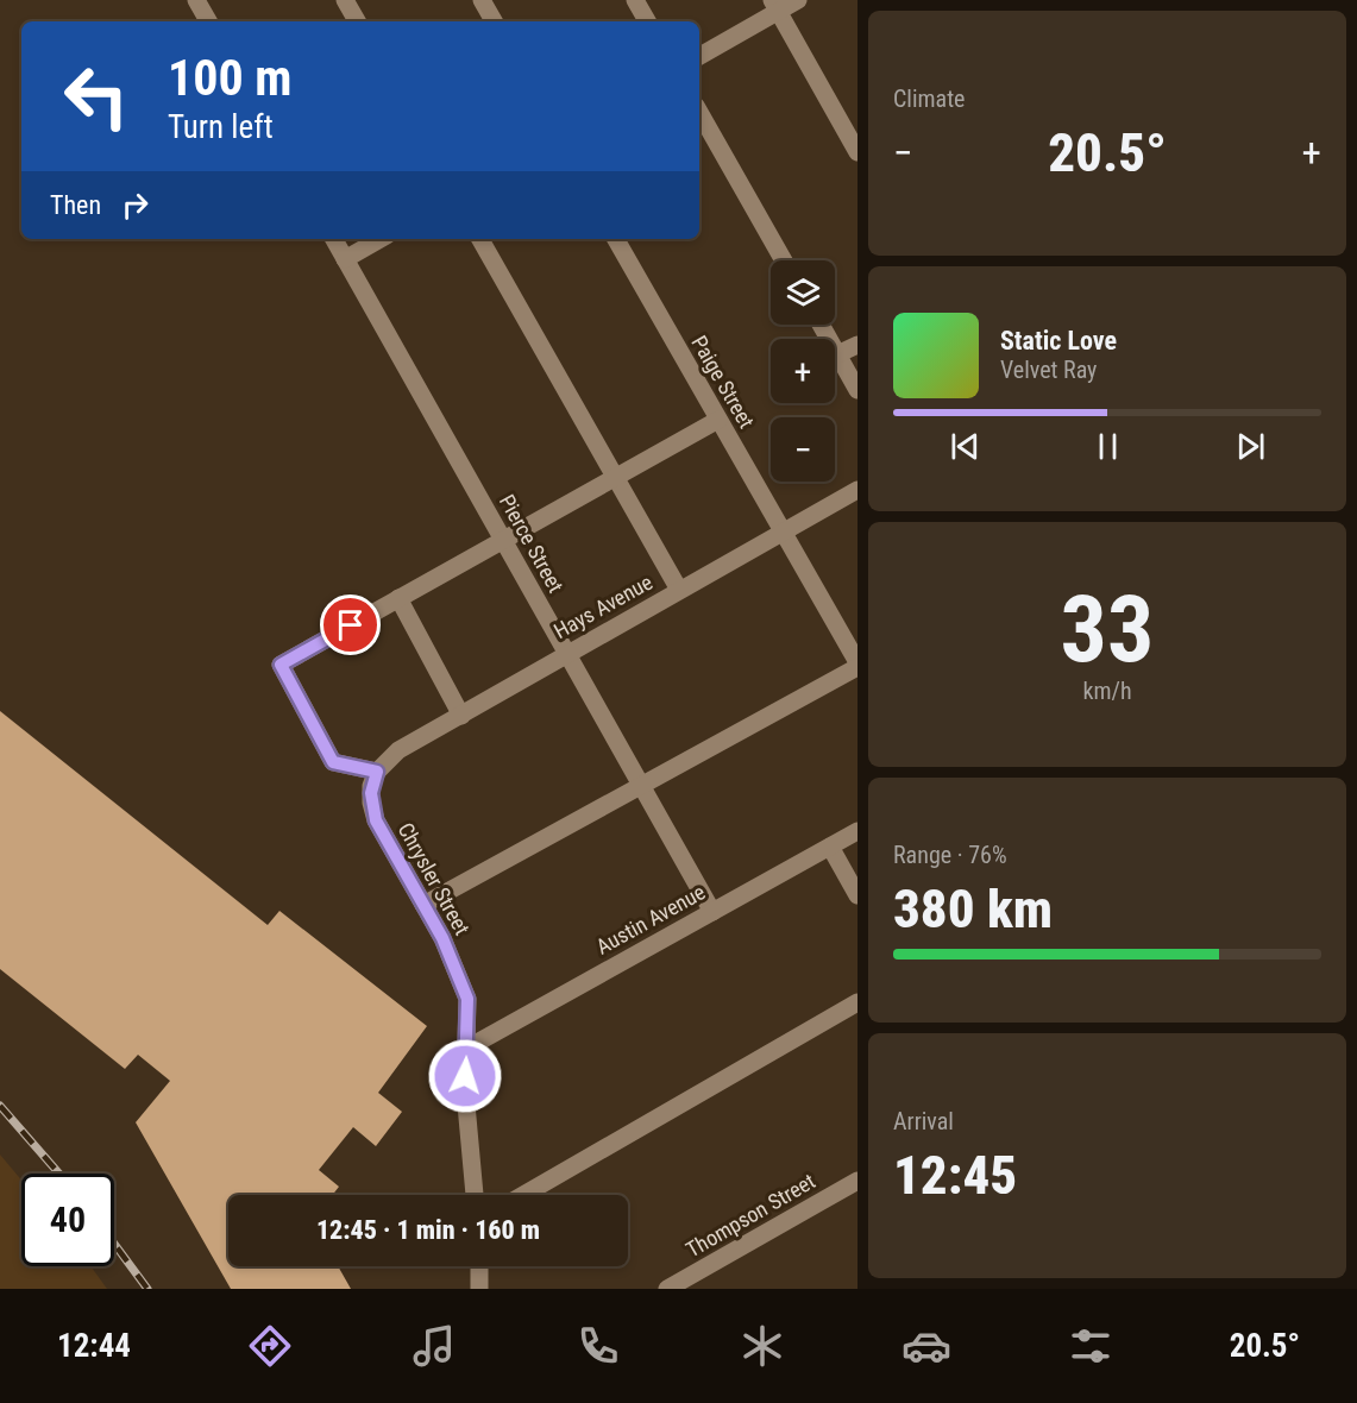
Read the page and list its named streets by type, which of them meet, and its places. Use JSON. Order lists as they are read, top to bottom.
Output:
{
  "streets": {
    "street": [
      "Paige Street",
      "Pierce Street",
      "Hays Avenue",
      "Chrysler Street",
      "Austin Avenue",
      "Thompson Street"
    ]
  },
  "crossings": [
    ["Paige Street", "Hays Avenue"],
    ["Pierce Street", "Hays Avenue"],
    ["Pierce Street", "Austin Avenue"],
    ["Hays Avenue", "Chrysler Street"],
    ["Chrysler Street", "Austin Avenue"]
  ],
  "page": {
    "tile": [
      "Climate",
      ["33", "km/h"],
      ["Range · 76%", "380 km"],
      ["Arrival", "12:45"]
    ],
    "turn": ["100 m", "Turn left"],
    "heat": ["−", "20.5°", "+"],
    "then": "Then",
    "map_buttons": ["+", "−"],
    "song": ["Static Love", "Velvet Ray"],
    "limit": "40",
    "trip": "12:45 · 1 min · 160 m",
    "tabs": ["12:44", "20.5°"]
  }
}
